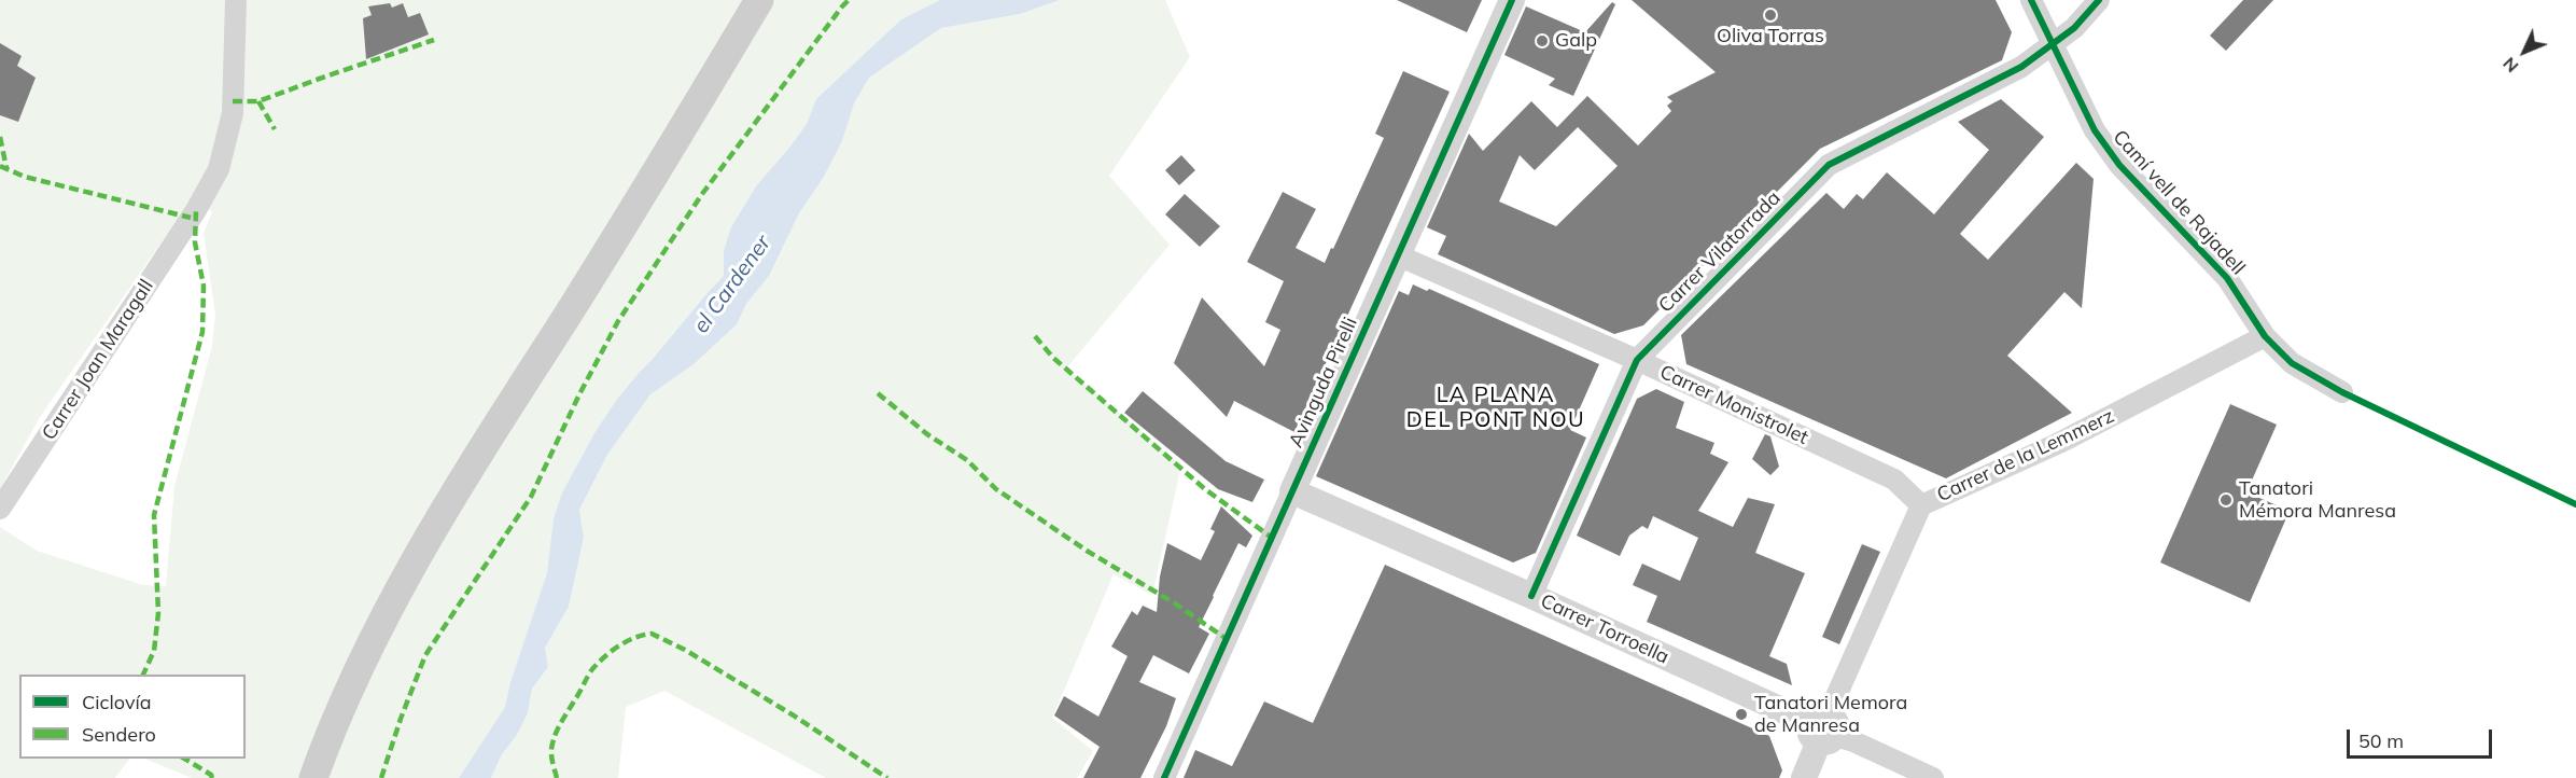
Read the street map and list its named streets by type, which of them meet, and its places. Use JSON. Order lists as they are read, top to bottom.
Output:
{
  "streets": {
    "street": [
      "Camí vell de Rajadell",
      "Carrer Vilatorrada",
      "Carrer Joan Maragall",
      "Avinguda Pirelli",
      "Carrer Monistrolet",
      "Carrer de la Lemmerz",
      "Carrer Torroella"
    ]
  },
  "crossings": [
    ["Camí vell de Rajadell", "Carrer Vilatorrada"],
    ["Camí vell de Rajadell", "Carrer de la Lemmerz"],
    ["Carrer Vilatorrada", "Carrer Monistrolet"],
    ["Carrer Vilatorrada", "Carrer Torroella"],
    ["Avinguda Pirelli", "Carrer Monistrolet"],
    ["Avinguda Pirelli", "Carrer Torroella"],
    ["Carrer Monistrolet", "Carrer de la Lemmerz"],
    ["Carrer de la Lemmerz", "Carrer Torroella"]
  ],
  "districts": ["LA PLANA DEL PONT NOU"],
  "water": ["el Cardener"],
  "places": [
    "Oliva Torras",
    "Galp",
    "Tanatori Mémora Manresa",
    "Tanatori Memora de Manresa"
  ],
  "legend": ["Ciclovía", "Sendero"],
  "scale_bar": "50 m",
  "north": "bottom left"
}
